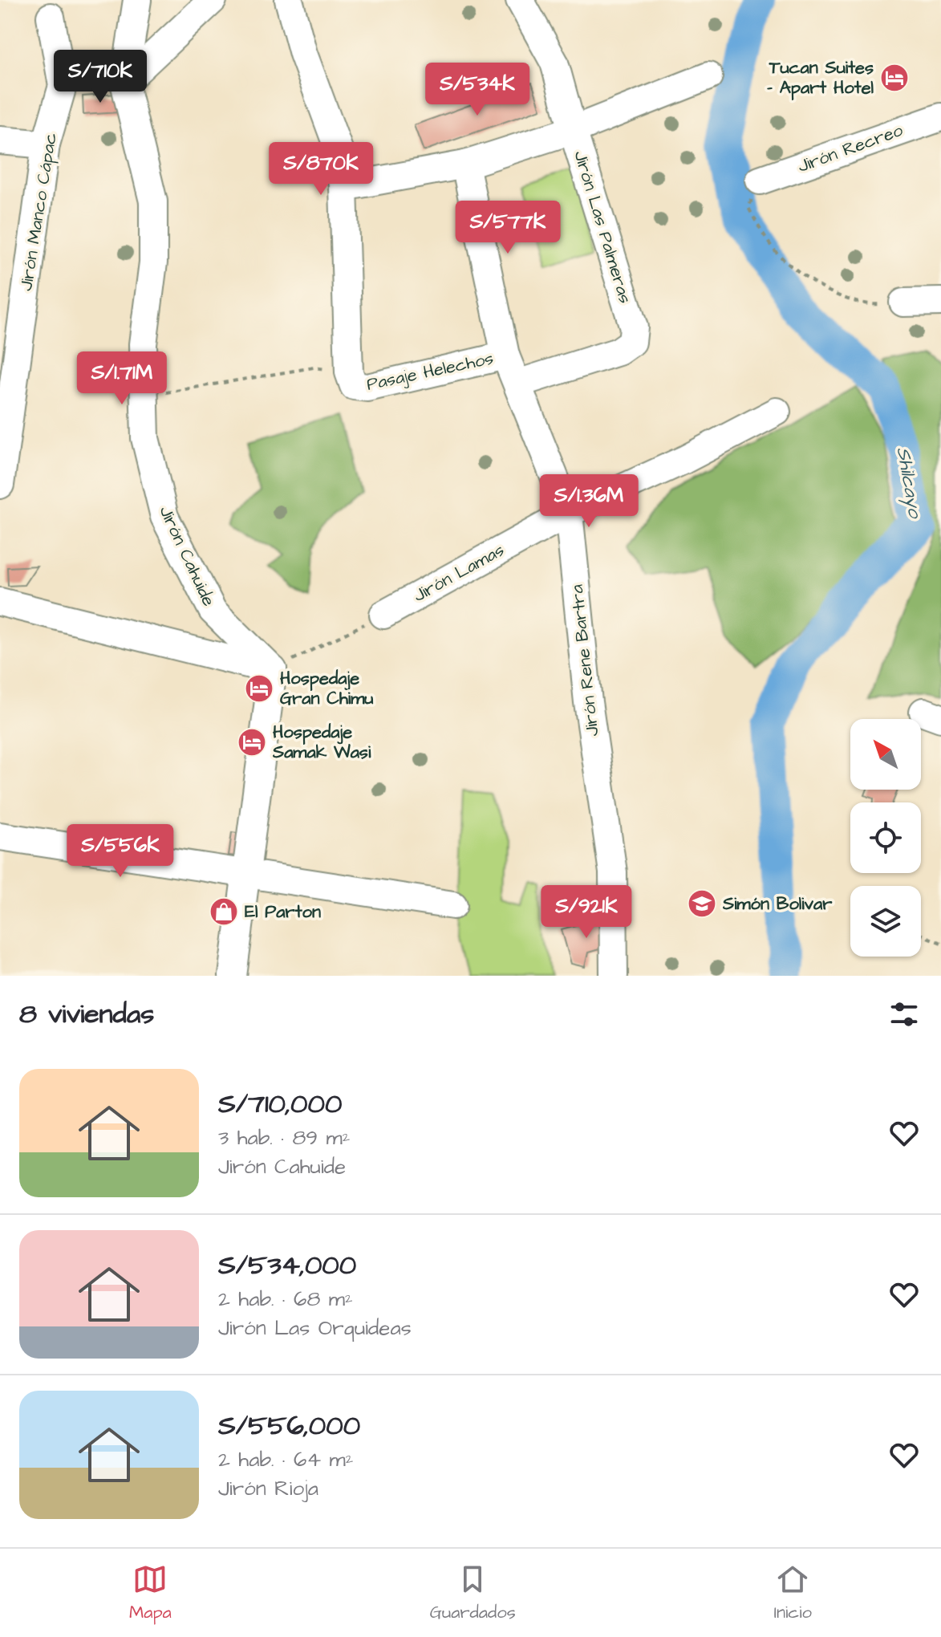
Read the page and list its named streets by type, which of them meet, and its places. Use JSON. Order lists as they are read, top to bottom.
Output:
{
  "streets": {
    "street": [
      "Jirón Recreo",
      "Jirón Manco Cápac",
      "Jirón Las Palmeras",
      "Pasaje Helechos",
      "Jirón Cahuide",
      "Jirón Lamas",
      "Jirón Rene Bartra"
    ]
  },
  "crossings": [
    ["Jirón Las Palmeras", "Jirón Rene Bartra"],
    ["Pasaje Helechos", "Jirón Rene Bartra"],
    ["Jirón Lamas", "Jirón Rene Bartra"]
  ],
  "water": ["Shilcayo"],
  "places": {
    "hotel": ["Tucan Suites - Apart Hotel", "Hospedaje Gran Chimu", "Hospedaje Samak Wasi"],
    "school or university": ["Simón Bolivar"],
    "shop": ["El Parton"]
  },
  "north": "top left",
  "page": {
    "price": [
      "S/710K",
      "S/534K",
      "S/870K",
      "S/577K",
      "S/1.71M",
      "S/1.36M",
      "S/556K",
      "S/921K"
    ],
    "heading": "8 viviendas",
    "list": [
      {
        "name": "S/710,000",
        "note": "3 hab. · 89 m² · Jirón Cahuide"
      },
      {
        "name": "S/534,000",
        "note": "2 hab. · 68 m² · Jirón Las Orquideas"
      },
      {
        "name": "S/556,000",
        "note": "2 hab. · 64 m² · Jirón Rioja"
      }
    ],
    "tabs": ["Mapa", "Guardados", "Inicio"]
  }
}
